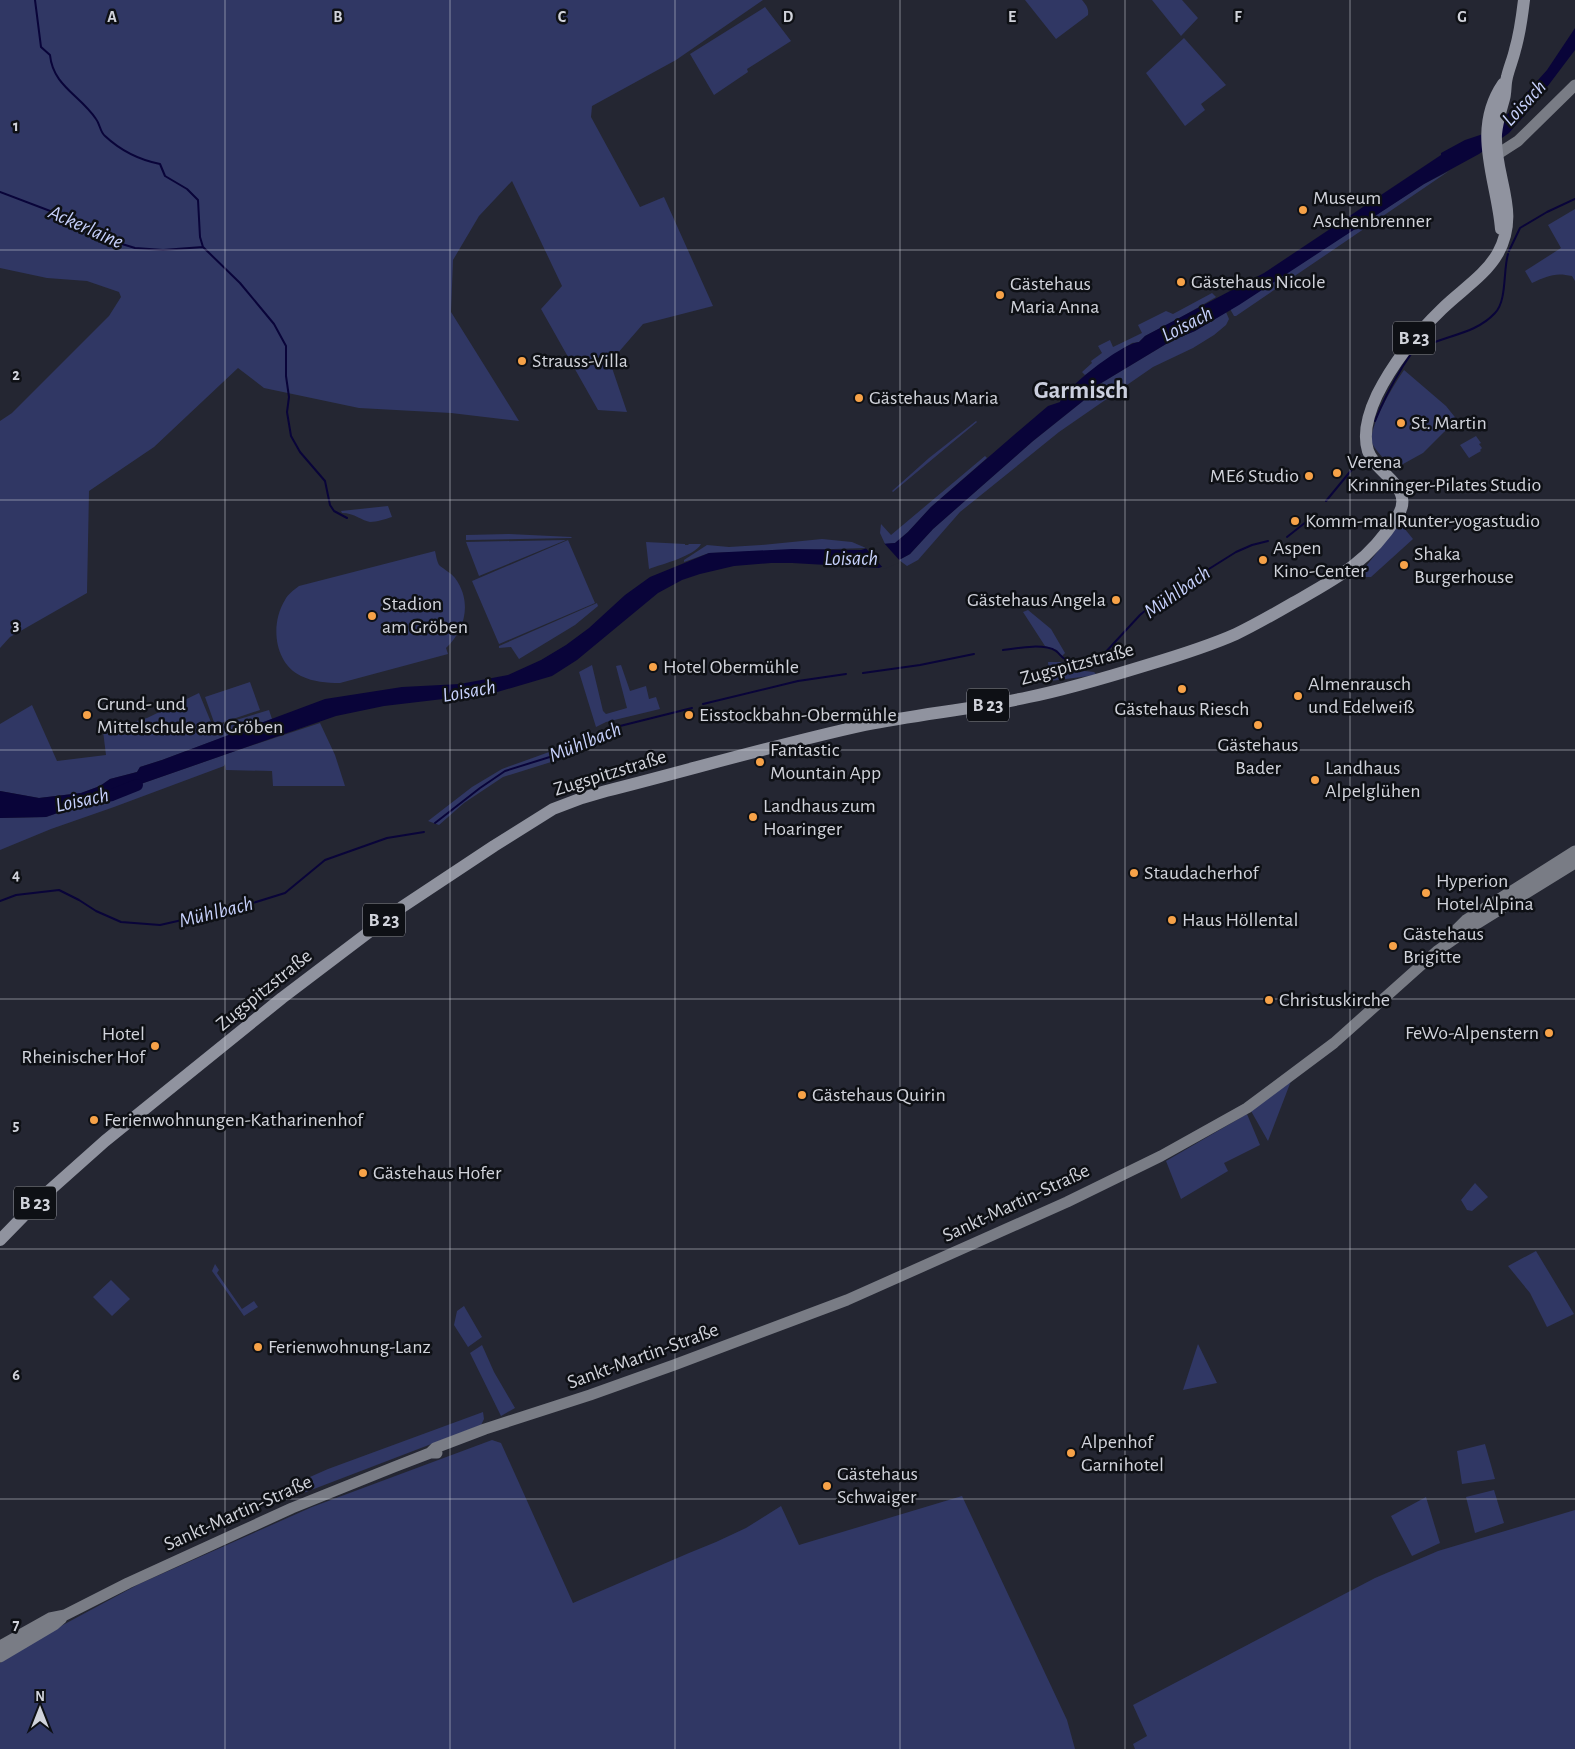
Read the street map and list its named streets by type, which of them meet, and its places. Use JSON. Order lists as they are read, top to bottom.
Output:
{
  "streets": {
    "main road": ["B 23", "Zugspitzstraße", "Sankt-Martin-Straße"]
  },
  "crossings": [
    ["B 23", "Zugspitzstraße"]
  ],
  "districts": ["Garmisch"],
  "water": ["Loisach", "Ackerlaine", "Mühlbach"],
  "places": [
    "Museum Aschenbrenner",
    "Gästehaus Nicole",
    "Gästehaus Maria Anna",
    "Strauss-Villa",
    "Gästehaus Maria",
    "St. Martin",
    "Verena Krinninger-Pilates Studio",
    "ME6 Studio",
    "Komm-mal Runter-yogastudio",
    "Aspen Kino-Center",
    "Shaka Burgerhouse",
    "Gästehaus Angela",
    "Stadion am Gröben",
    "Hotel Obermühle",
    "Gästehaus Riesch",
    "Almenrausch und Edelweiß",
    "Grund- und Mittelschule am Gröben",
    "Eisstockbahn-Obermühle",
    "Gästehaus Bader",
    "Fantastic Mountain App",
    "Landhaus Alpelglühen",
    "Landhaus zum Hoaringer",
    "Staudacherhof",
    "Hyperion Hotel Alpina",
    "Haus Höllental",
    "Gästehaus Brigitte",
    "Christuskirche",
    "FeWo-Alpenstern",
    "Hotel Rheinischer Hof",
    "Gästehaus Quirin",
    "Ferienwohnungen-Katharinenhof",
    "Gästehaus Hofer",
    "Ferienwohnung-Lanz",
    "Alpenhof Garnihotel",
    "Gästehaus Schwaiger"
  ],
  "north": "top",
  "grid": {
    "columns": [
      "A",
      "B",
      "C",
      "D",
      "E",
      "F",
      "G"
    ],
    "rows": [
      "1",
      "2",
      "3",
      "4",
      "5",
      "6",
      "7"
    ]
  }
}
